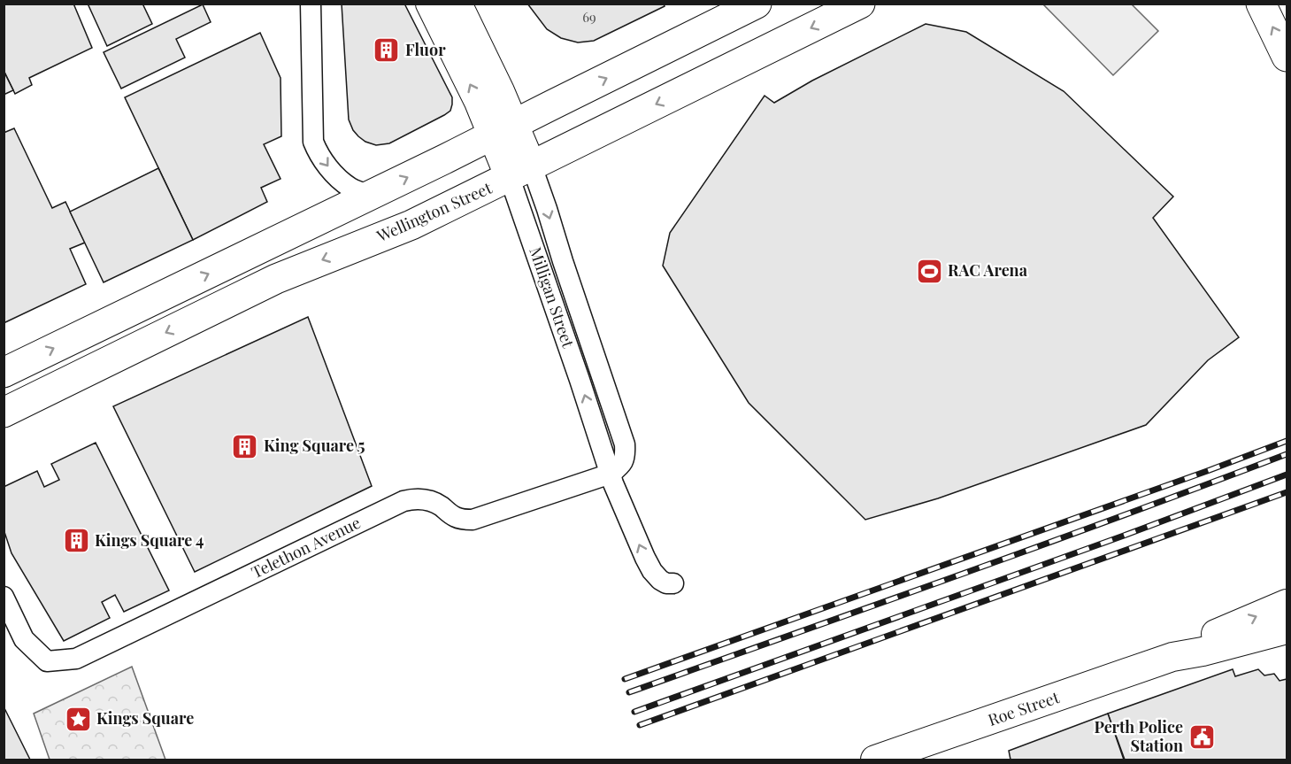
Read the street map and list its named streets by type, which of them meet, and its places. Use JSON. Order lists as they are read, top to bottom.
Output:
{
  "streets": {
    "main road": ["Wellington Street", "Milligan Street", "Roe Street"],
    "street": ["Telethon Avenue"]
  },
  "crossings": [
    ["Wellington Street", "Milligan Street"],
    ["Milligan Street", "Telethon Avenue"]
  ],
  "places": {
    "building": ["Fluor", "King Square 5", "Kings Square 4"],
    "sports": ["RAC Arena"],
    "place": ["Kings Square"],
    "public building": ["Perth Police Station"]
  },
  "house_numbers": ["69"]
}
